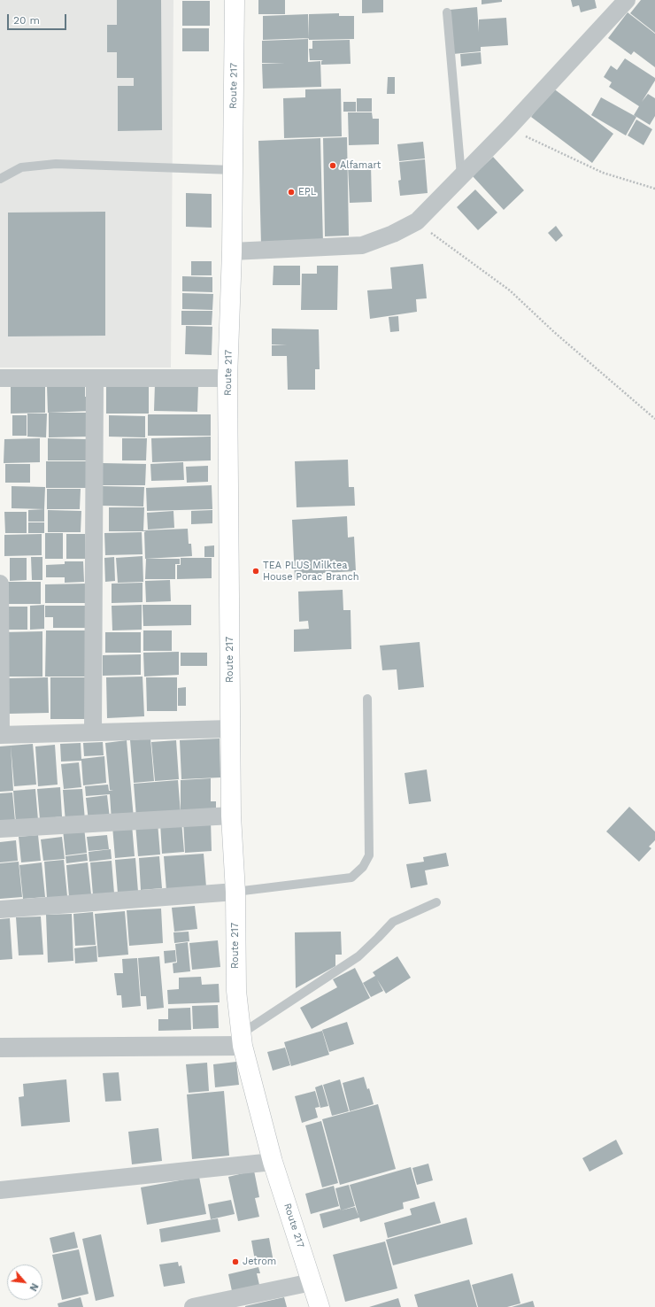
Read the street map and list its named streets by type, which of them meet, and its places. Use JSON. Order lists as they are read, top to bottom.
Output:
{
  "streets": {
    "main road": ["Route 217"]
  },
  "places": [
    "Alfamart",
    "EPL",
    "TEA PLUS Milktea House Porac Branch",
    "Jetrom"
  ],
  "scale_bar": "20 m",
  "north": "bottom right"
}
